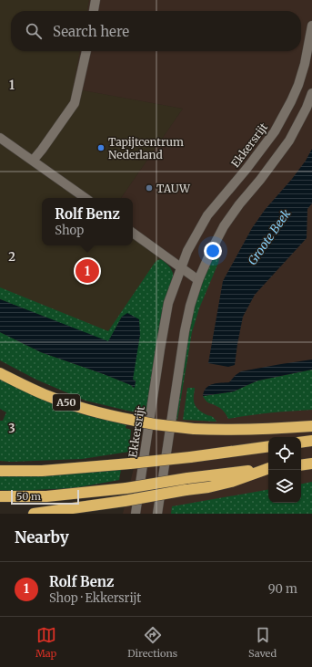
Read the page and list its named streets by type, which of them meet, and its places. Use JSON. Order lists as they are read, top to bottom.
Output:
{
  "streets": {
    "highway": ["A50"],
    "main road": ["Ekkersrijt"]
  },
  "water": ["Groote Beek"],
  "places": ["Tapijtcentrum Nederland", "TAUW"],
  "scale_bar": "50 m",
  "page": {
    "search": "Search here",
    "popup": ["Rolf Benz", "Shop"],
    "pins": "1",
    "scale": "50 m",
    "heading": "Nearby",
    "list": [
      {
        "mark": "1",
        "name": "Rolf Benz",
        "note": "Shop · Ekkersrijt",
        "value": "90 m"
      }
    ],
    "nav": ["Map", "Directions", "Saved"]
  },
  "grid": {
    "rows": ["1", "2", "3"]
  }
}
